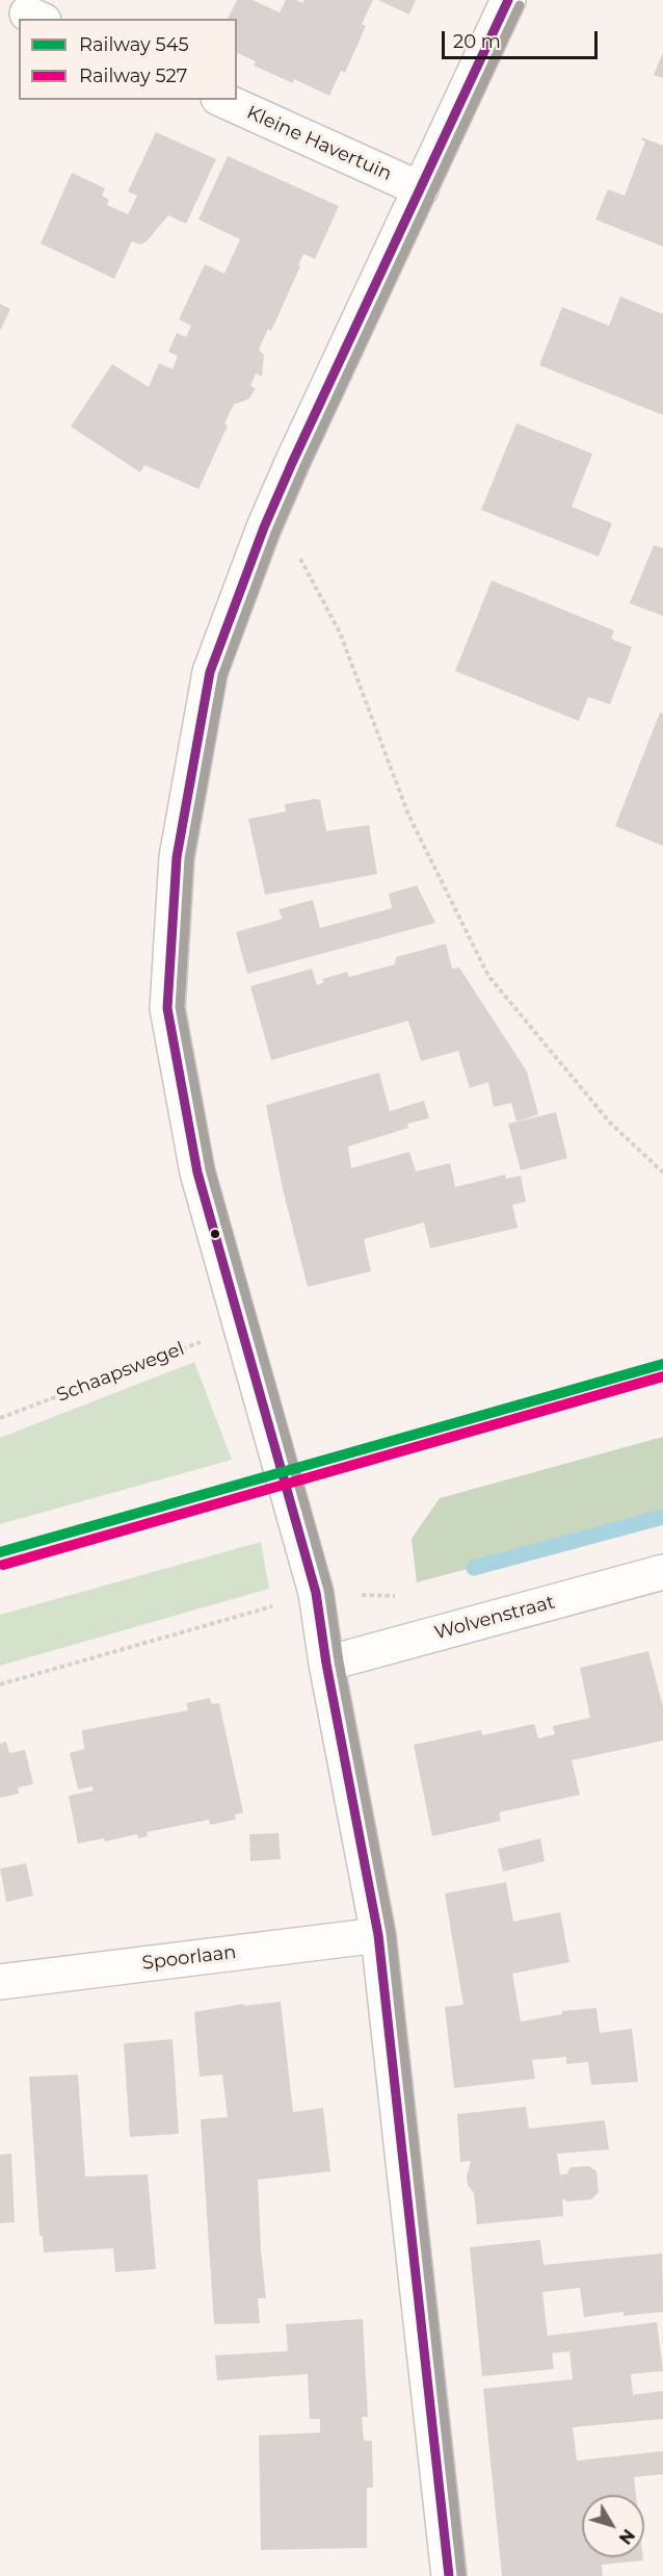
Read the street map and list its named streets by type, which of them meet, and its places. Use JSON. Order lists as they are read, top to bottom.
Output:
{
  "streets": {
    "street": ["Kleine Havertuin", "Wolvenstraat", "Spoorlaan"],
    "path": ["Schaapswegel"]
  },
  "lines": ["rail line 545", "rail line 527"],
  "legend": ["Railway 545", "Railway 527"],
  "scale_bar": "20 m",
  "north": "bottom right"
}
